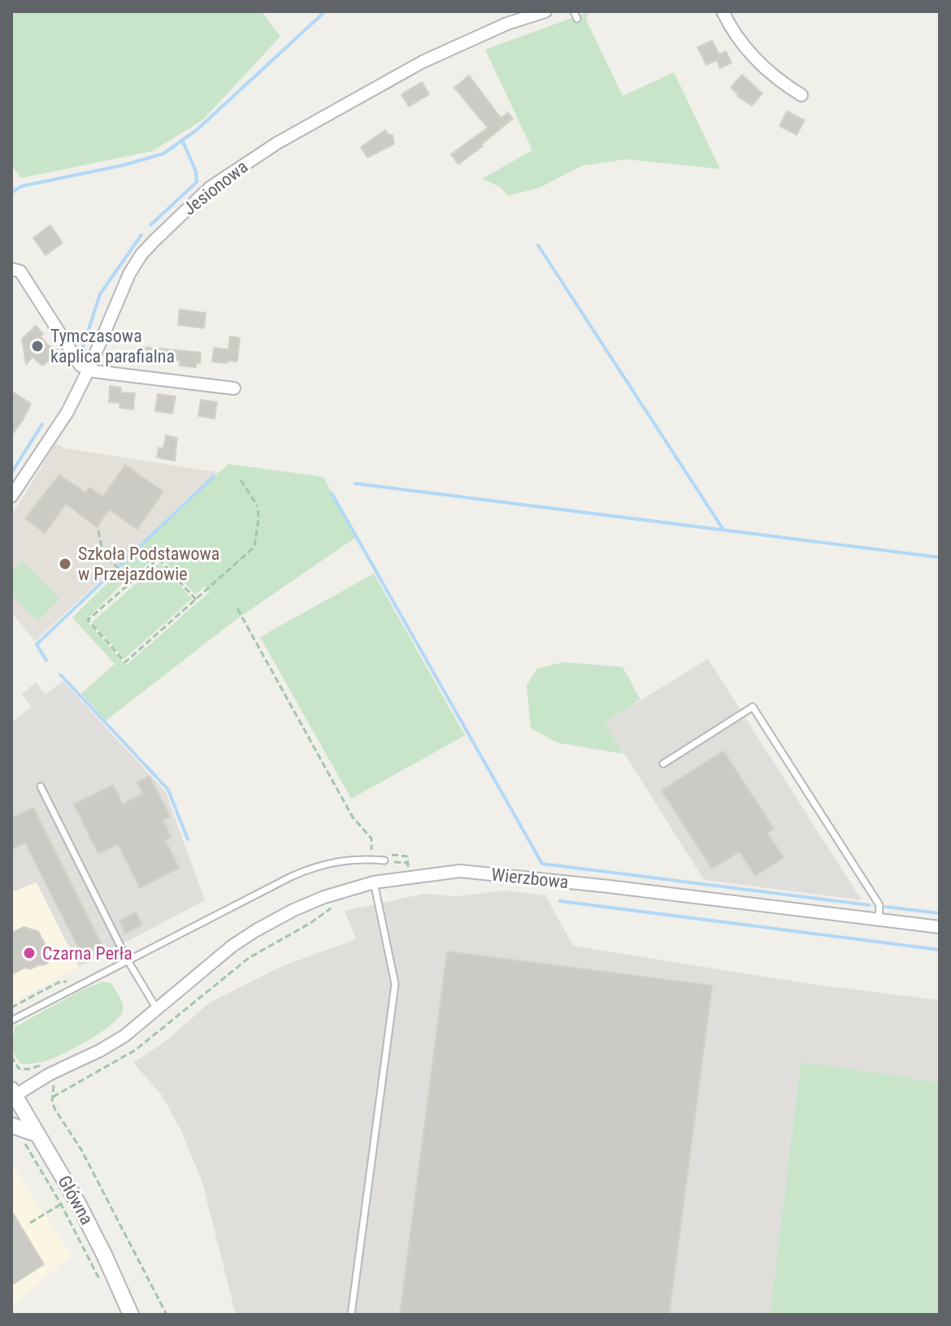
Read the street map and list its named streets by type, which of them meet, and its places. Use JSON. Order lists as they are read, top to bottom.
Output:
{
  "streets": {
    "main road": ["Główna"],
    "street": ["Jesionowa", "Wierzbowa"]
  },
  "crossings": [
    ["Wierzbowa", "Główna"]
  ],
  "places": ["Tymczasowa kaplica parafialna", "Szkoła Podstawowa w Przejazdowie", "Czarna Perła"]
}
